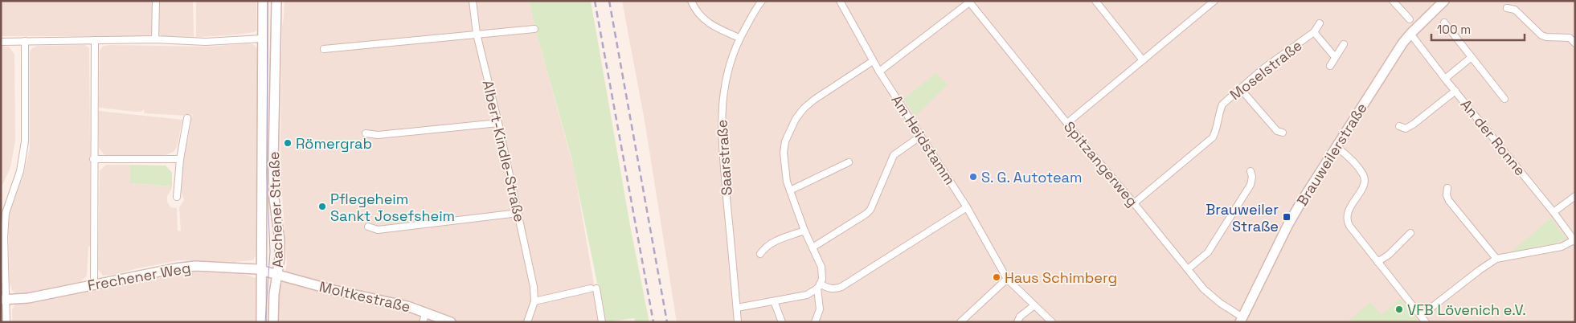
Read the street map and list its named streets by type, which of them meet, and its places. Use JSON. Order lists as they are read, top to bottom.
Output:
{
  "streets": {
    "street": [
      "Moselstraße",
      "An der Ronne",
      "Am Heidstamm",
      "Albert-Kindle-Straße",
      "Brauweilerstraße",
      "Saarstraße",
      "Spitzangerweg",
      "Aachener Straße",
      "Frechener Weg",
      "Moltkestraße"
    ]
  },
  "crossings": [
    ["Moselstraße", "Spitzangerweg"],
    ["An der Ronne", "Brauweilerstraße"],
    ["Brauweilerstraße", "Spitzangerweg"],
    ["Aachener Straße", "Frechener Weg"],
    ["Aachener Straße", "Moltkestraße"],
    ["Frechener Weg", "Moltkestraße"]
  ],
  "places": {
    "other": [
      "Römergrab",
      "S. G. Autoteam",
      "Pflegeheim Sankt Josefsheim",
      "Haus Schimberg",
      "VFB Lövenich e.V."
    ],
    "transit": ["Brauweiler Straße"]
  },
  "scale_bar": "100 m"
}
